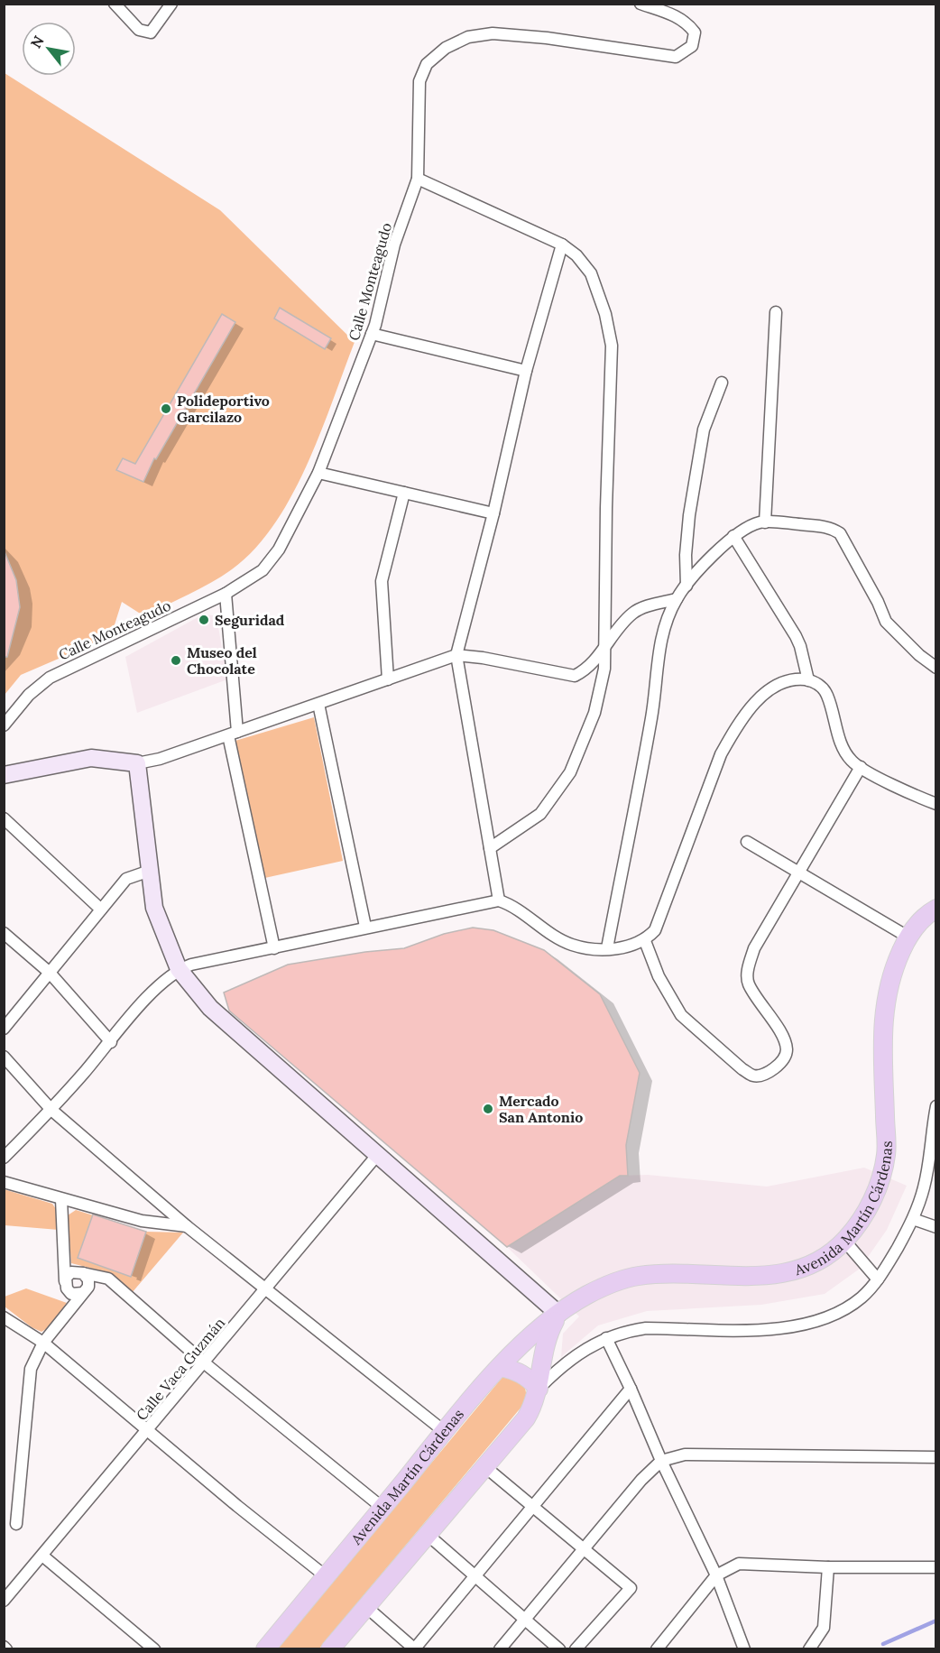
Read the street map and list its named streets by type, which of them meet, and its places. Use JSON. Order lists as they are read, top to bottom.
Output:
{
  "streets": {
    "main road": ["Avenida Martín Cárdenas"],
    "street": ["Calle Monteagudo", "Calle Vaca Guzmán"]
  },
  "places": [
    "Polideportivo Garcilazo",
    "Seguridad",
    "Museo del Chocolate",
    "Mercado San Antonio"
  ],
  "north": "top left"
}
